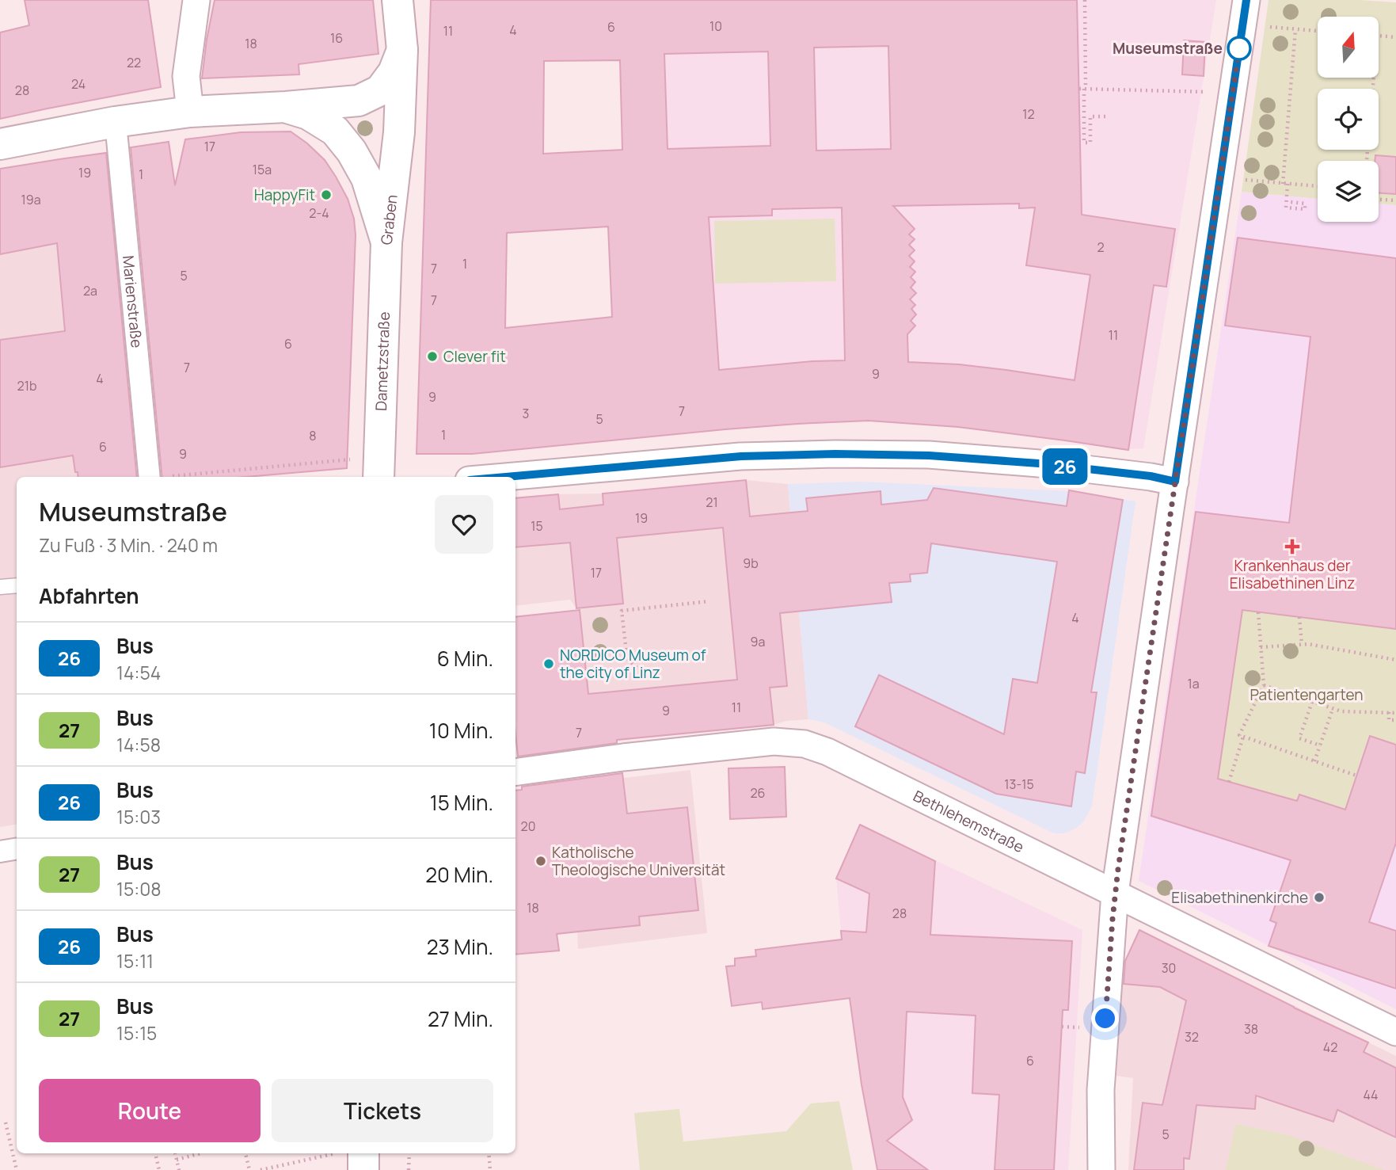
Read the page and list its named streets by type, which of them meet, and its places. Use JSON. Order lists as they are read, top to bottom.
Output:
{
  "streets": {
    "street": [
      "Graben",
      "Marienstraße",
      "Dametzstraße",
      "Bethlehemstraße"
    ]
  },
  "crossings": [
    ["Graben", "Marienstraße"],
    ["Graben", "Dametzstraße"]
  ],
  "parks": ["Patientengarten"],
  "places": {
    "other": [
      "Museumstraße",
      "HappyFit",
      "Clever fit",
      "NORDICO Museum of the city of Linz",
      "Katholische Theologische Universität",
      "Elisabethinenkirche"
    ],
    "health": ["Krankenhaus der Elisabethinen Linz"]
  },
  "lines": ["bus line 26"],
  "house_numbers": [
    "10",
    "6",
    "4",
    "11",
    "16",
    "18",
    "22",
    "24",
    "28",
    "12",
    "17",
    "15a",
    "19",
    "1",
    "19a",
    "2-4",
    "2",
    "1",
    "7",
    "5",
    "2a",
    "7",
    "11",
    "6",
    "7",
    "9",
    "4",
    "21b",
    "9",
    "7",
    "3",
    "5",
    "1",
    "8",
    "6",
    "9",
    "21",
    "19",
    "15",
    "9b",
    "17",
    "4",
    "9a",
    "1a",
    "11",
    "9",
    "7",
    "13-15",
    "26",
    "20",
    "18",
    "28",
    "30",
    "38",
    "32",
    "42",
    "6",
    "44",
    "5"
  ],
  "north": "top",
  "page": {
    "on_map": "26",
    "heading": [
      ["Museumstraße", "Zu Fuß · 3 Min. · 240 m"],
      "Abfahrten"
    ],
    "list": [
      {
        "mark": "26",
        "name": "Bus",
        "note": "14:54",
        "value": "6 Min."
      },
      {
        "mark": "27",
        "name": "Bus",
        "note": "14:58",
        "value": "10 Min."
      },
      {
        "mark": "26",
        "name": "Bus",
        "note": "15:03",
        "value": "15 Min."
      },
      {
        "mark": "27",
        "name": "Bus",
        "note": "15:08",
        "value": "20 Min."
      },
      {
        "mark": "26",
        "name": "Bus",
        "note": "15:11",
        "value": "23 Min."
      },
      {
        "mark": "27",
        "name": "Bus",
        "note": "15:15",
        "value": "27 Min."
      }
    ],
    "buttons": ["Route", "Tickets"]
  }
}
